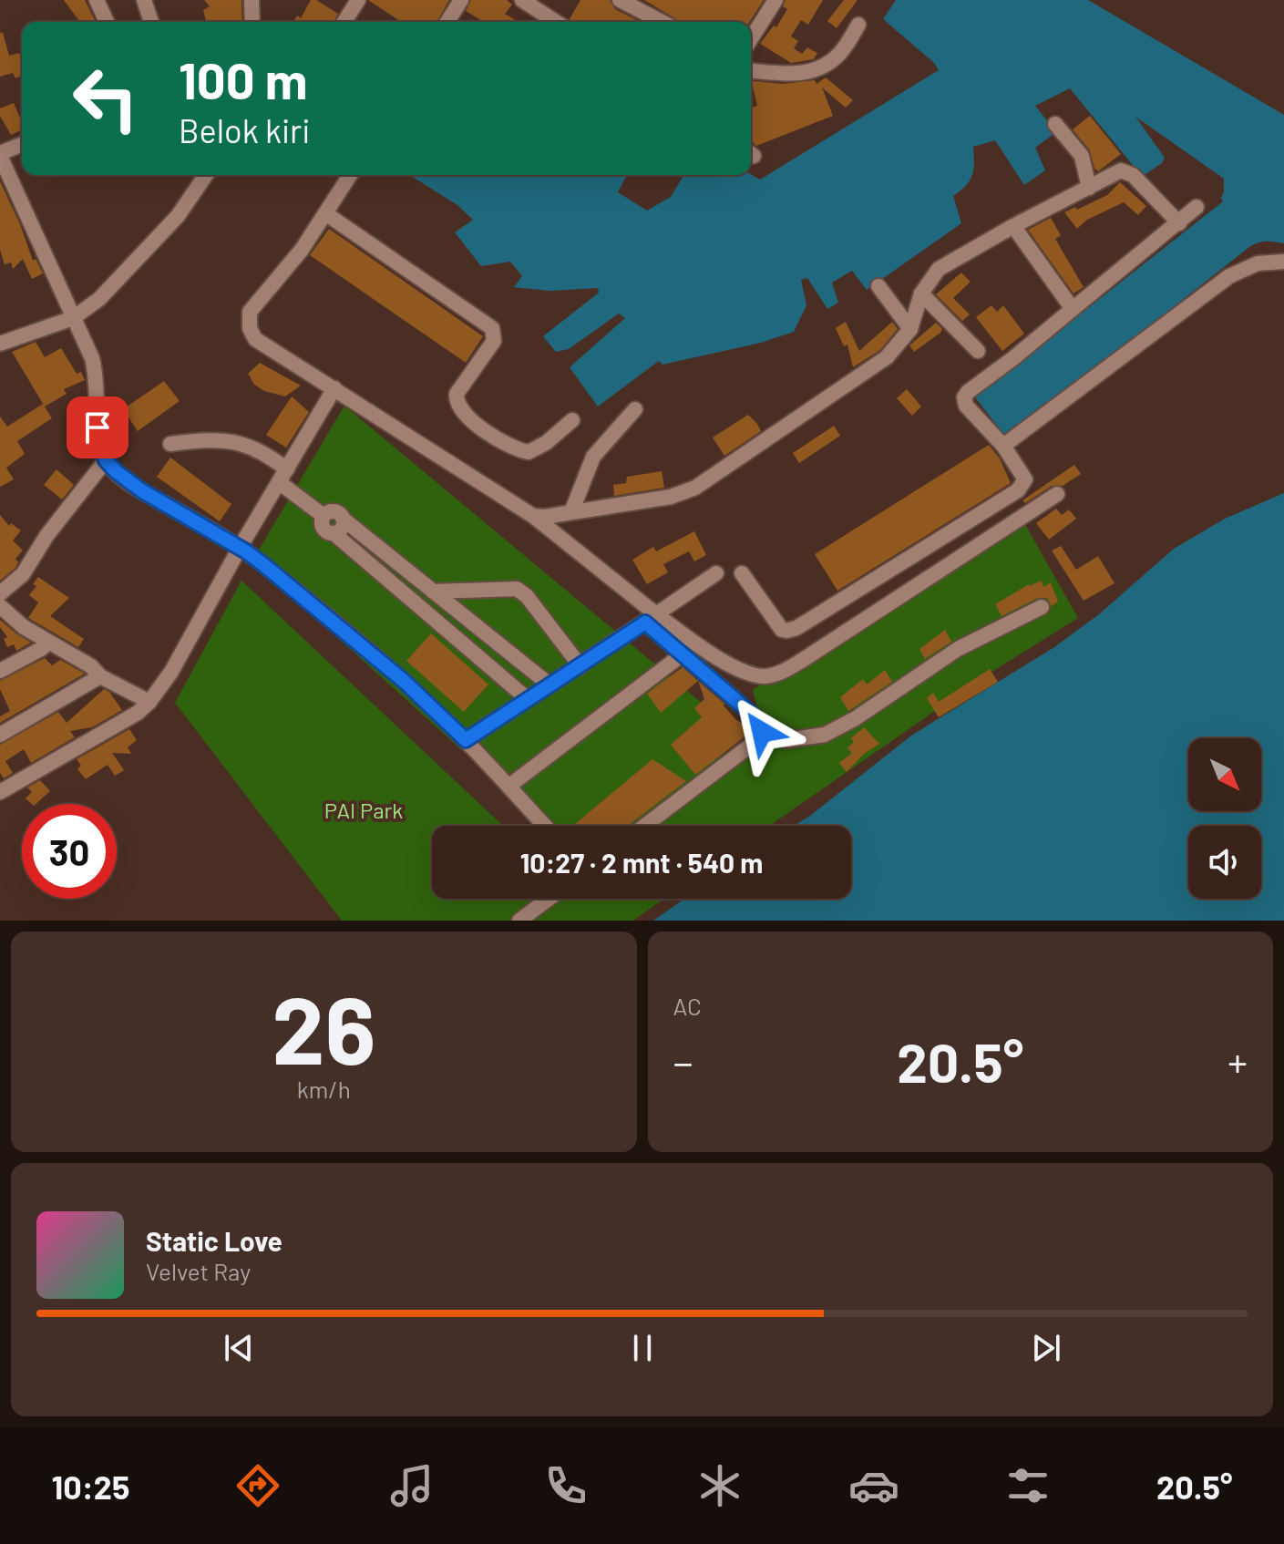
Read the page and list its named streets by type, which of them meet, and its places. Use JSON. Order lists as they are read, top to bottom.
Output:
{
  "parks": ["PAI Park"],
  "north": "bottom right",
  "page": {
    "turn": ["100 m", "Belok kiri"],
    "limit": "30",
    "trip": "10:27 · 2 mnt · 540 m",
    "tile": [
      ["26", "km/h"],
      "AC"
    ],
    "heat": ["−", "20.5°", "+"],
    "song": ["Static Love", "Velvet Ray"],
    "tabs": ["10:25", "20.5°"]
  }
}
